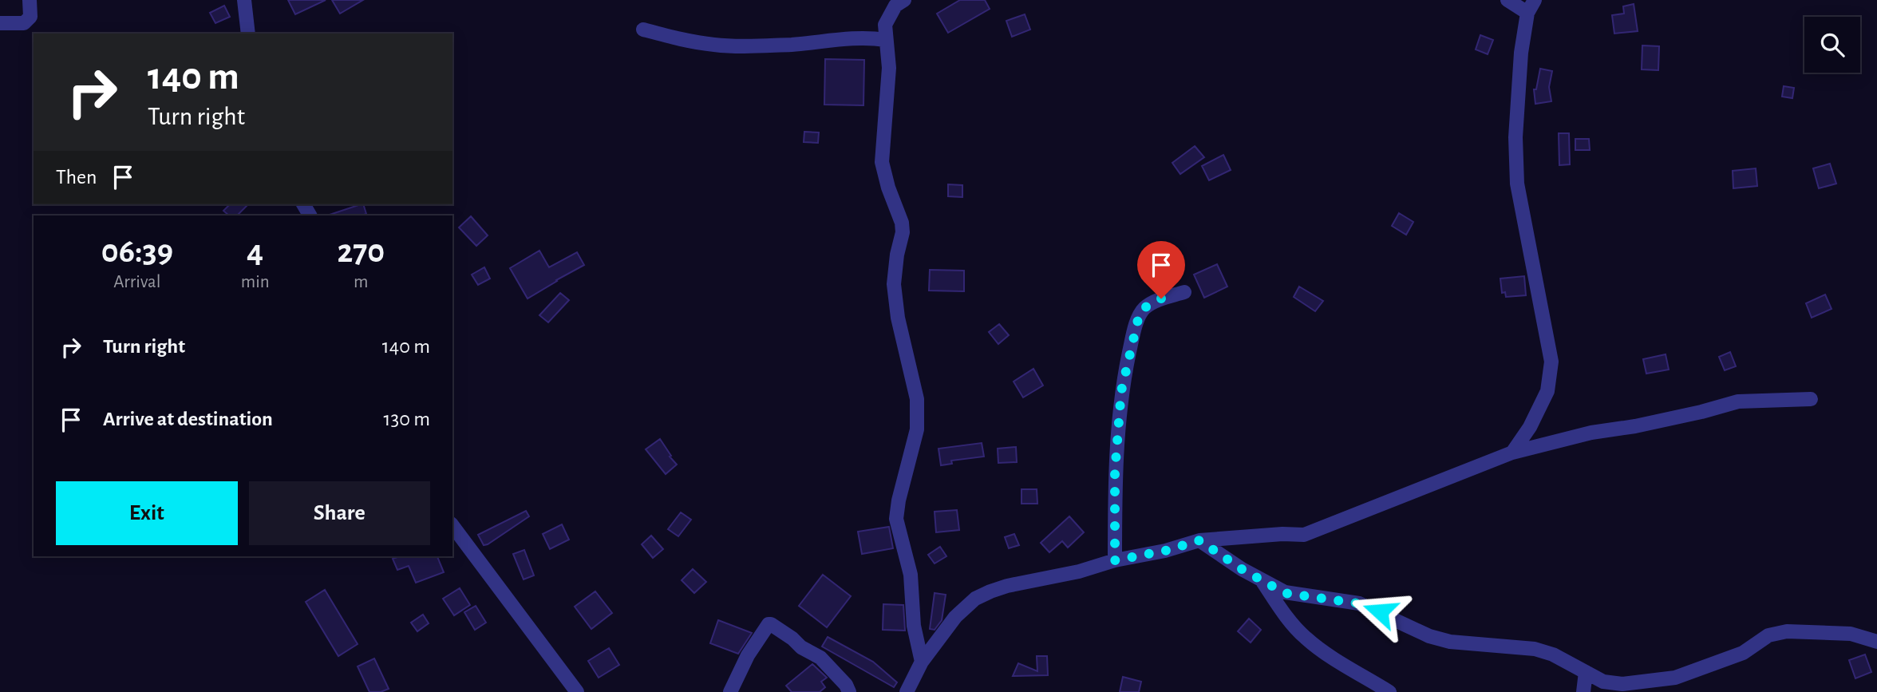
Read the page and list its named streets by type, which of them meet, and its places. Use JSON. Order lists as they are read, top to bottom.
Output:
{
  "page": {
    "turn": ["140 m", "Turn right"],
    "then": "Then",
    "eta": [
      "06:39",
      "Arrival",
      "4",
      "min",
      "270",
      "m"
    ],
    "list": [
      {
        "name": "Turn right",
        "value": "140 m"
      },
      {
        "name": "Arrive at destination",
        "value": "130 m"
      }
    ],
    "buttons": ["Exit", "Share"]
  }
}
